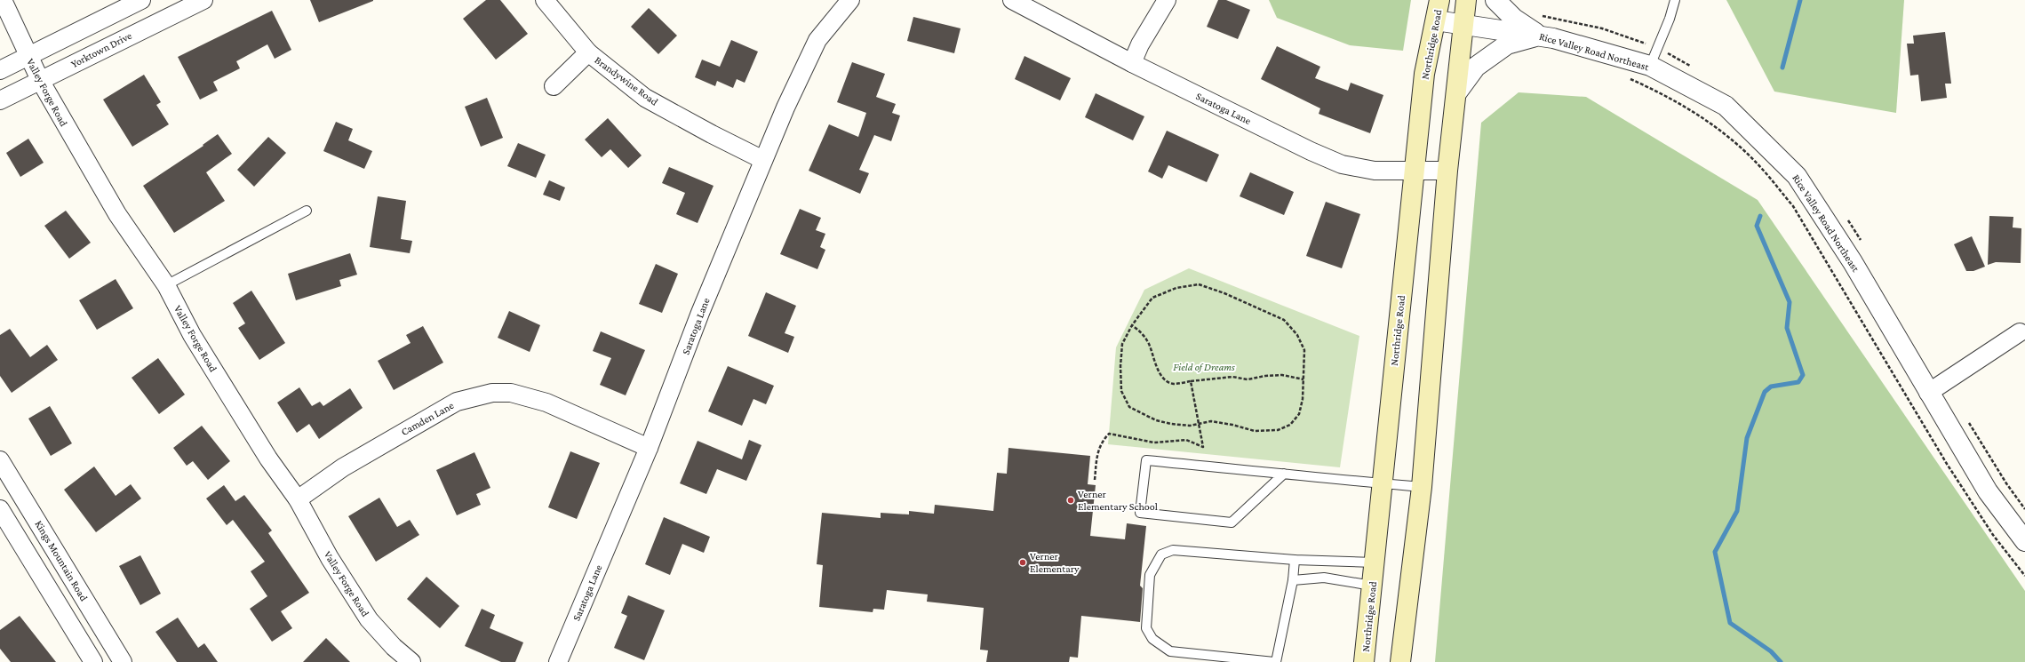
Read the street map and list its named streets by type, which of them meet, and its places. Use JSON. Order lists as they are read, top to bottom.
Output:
{
  "streets": {
    "main road": ["Northridge Road"],
    "street": [
      "Yorktown Drive",
      "Rice Valley Road Northeast",
      "Brandywine Road",
      "Valley Forge Road",
      "Saratoga Lane",
      "Camden Lane",
      "Kings Mountain Road"
    ]
  },
  "crossings": [
    ["Northridge Road", "Rice Valley Road Northeast"],
    ["Northridge Road", "Saratoga Lane"],
    ["Yorktown Drive", "Valley Forge Road"],
    ["Brandywine Road", "Saratoga Lane"],
    ["Valley Forge Road", "Camden Lane"],
    ["Saratoga Lane", "Camden Lane"]
  ],
  "parks": ["Field of Dreams"],
  "places": ["Verner Elementary School", "Verner Elementary"]
}
